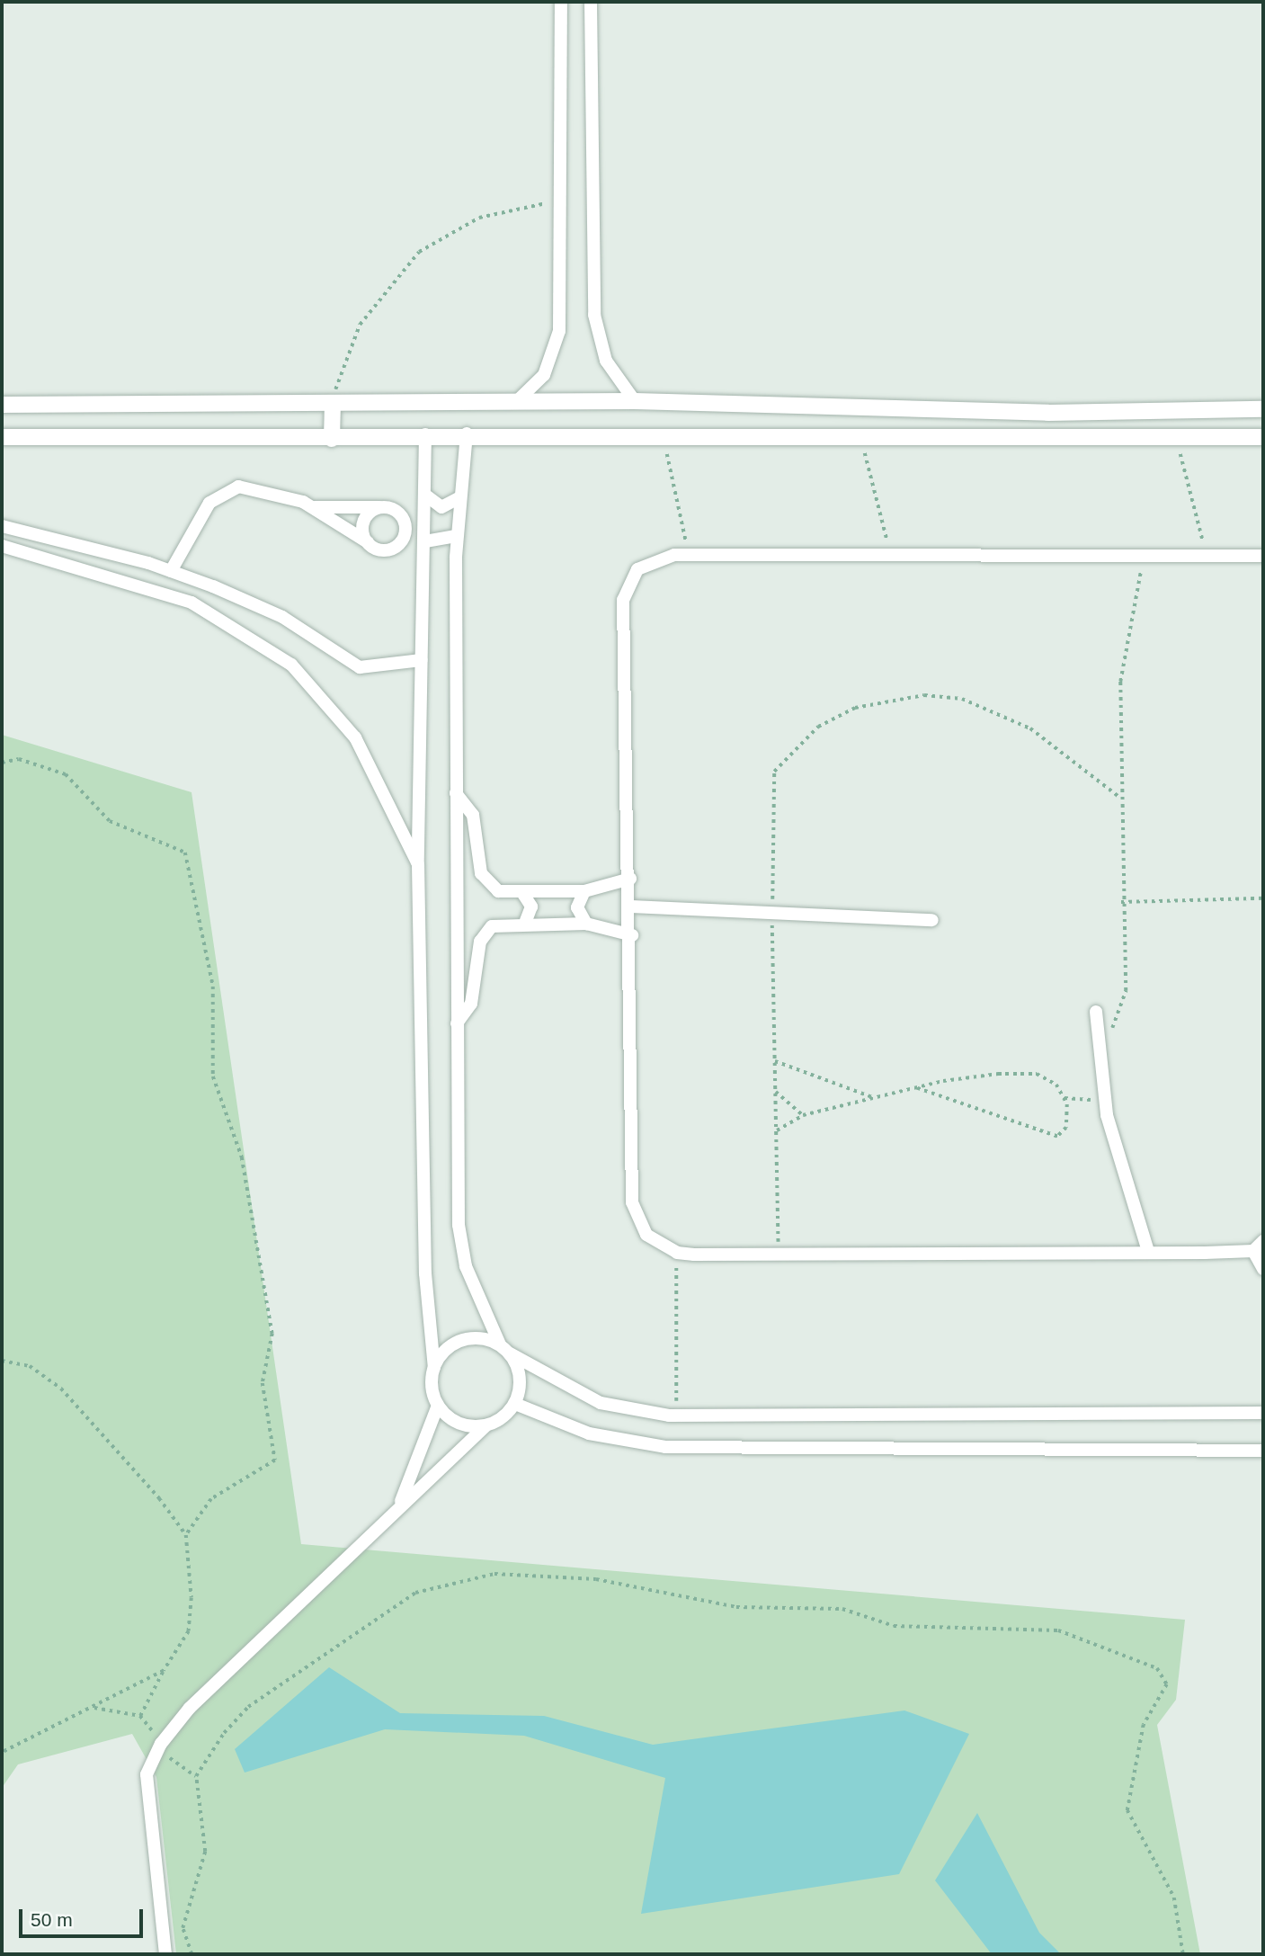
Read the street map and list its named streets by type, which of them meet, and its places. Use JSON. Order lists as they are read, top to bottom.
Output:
{
  "scale_bar": "50 m"
}
